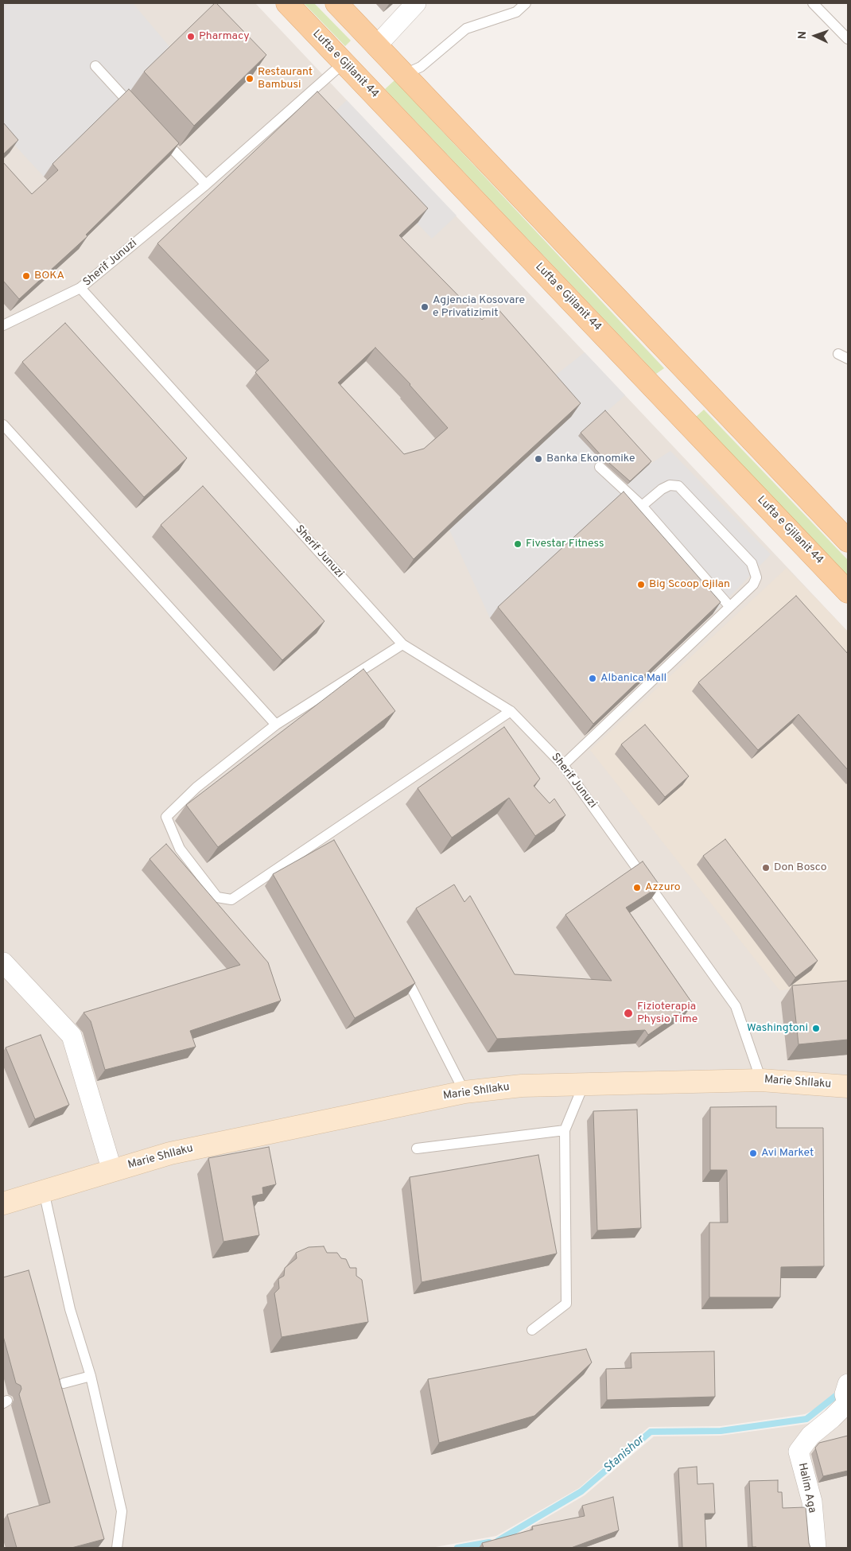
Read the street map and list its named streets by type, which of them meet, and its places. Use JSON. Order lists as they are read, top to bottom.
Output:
{
  "streets": {
    "main road": ["Lufta e Gjilanit 44"],
    "street": ["Marie Shllaku", "Halim Aga"],
    "lane": ["Sherif Junuzi"]
  },
  "crossings": [
    ["Lufta e Gjilanit 44", "Sherif Junuzi"],
    ["Sherif Junuzi", "Marie Shllaku"]
  ],
  "water": ["Stanishor"],
  "places": [
    "Pharmacy",
    "Restaurant Bambusi",
    "BOKA",
    "Agjencia Kosovare e Privatizimit",
    "Banka Ekonomike",
    "Fivestar Fitness",
    "Big Scoop Gjilan",
    "Albanica Mall",
    "Don Bosco",
    "Azzuro",
    "Fizioterapia Physio Time",
    "Washingtoni",
    "Avi Market"
  ],
  "north": "left"
}
